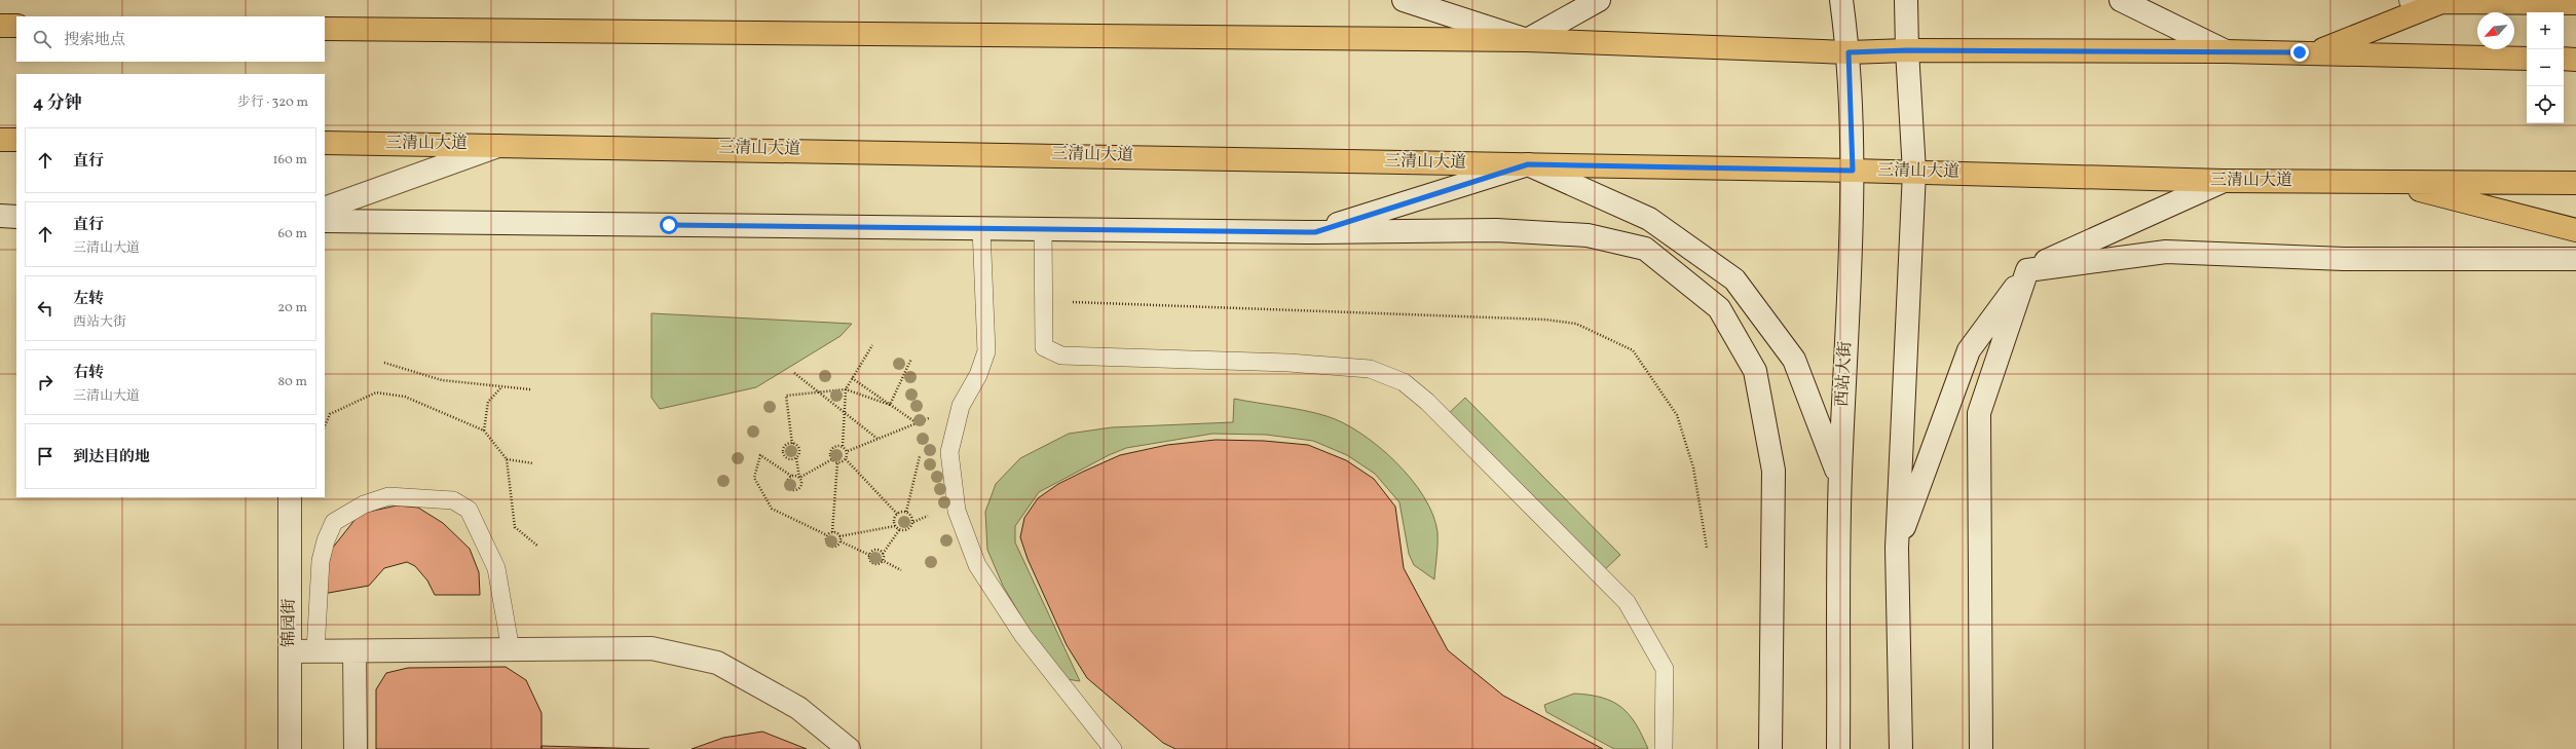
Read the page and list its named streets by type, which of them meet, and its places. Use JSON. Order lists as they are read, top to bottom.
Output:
{
  "streets": {
    "main road": ["三清山大道", "西站大街", "锦园街"]
  },
  "crossings": [
    ["三清山大道", "西站大街"]
  ],
  "north": "bottom left",
  "page": {
    "map_buttons": ["+", "−"],
    "search": "搜索地点",
    "heading": ["4 分钟", "步行 · 320 m"],
    "list": [
      ["直行", "160 m"],
      ["直行", "三清山大道", "60 m"],
      ["左转", "西站大街", "20 m"],
      ["右转", "三清山大道", "80 m"],
      "到达目的地"
    ]
  }
}
